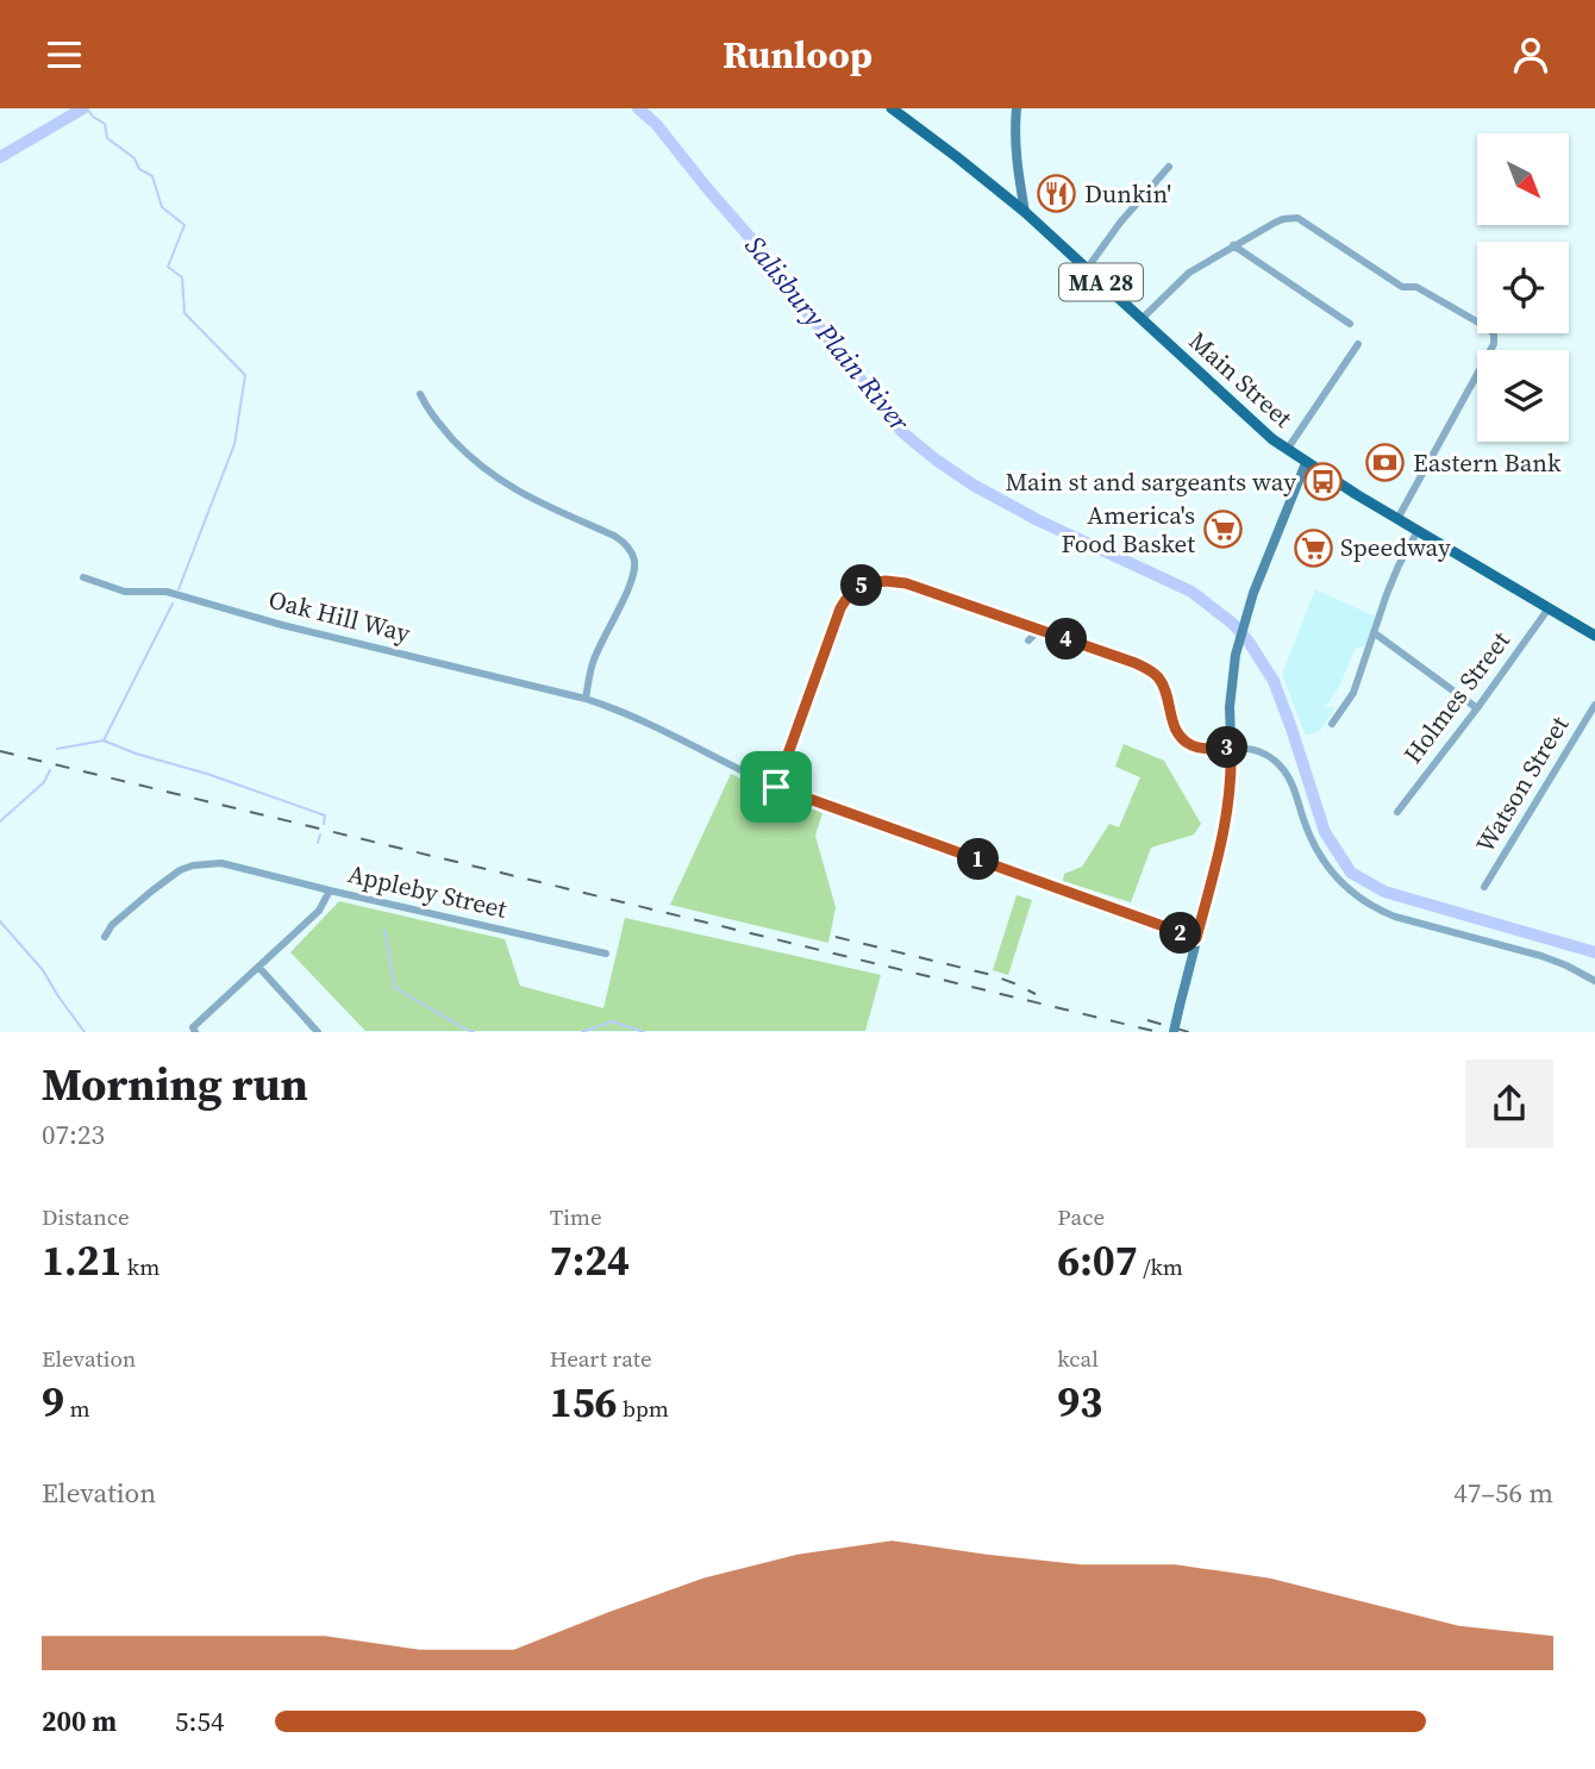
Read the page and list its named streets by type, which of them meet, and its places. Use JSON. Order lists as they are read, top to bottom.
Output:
{
  "streets": {
    "main road": ["MA 28", "Main Street"],
    "street": [
      "Oak Hill Way",
      "Holmes Street",
      "Watson Street",
      "Appleby Street"
    ]
  },
  "crossings": [
    ["Main Street", "Holmes Street"]
  ],
  "water": ["Salisbury Plain River"],
  "places": {
    "restaurant": ["Dunkin'"],
    "bank": ["Eastern Bank"],
    "bus stop": ["Main st and sargeants way"],
    "supermarket": ["America's Food Basket", "Speedway"]
  },
  "north": "bottom right",
  "page": {
    "header": "Runloop",
    "pins": [
      "5",
      "4",
      "3",
      "1",
      "2"
    ],
    "heading": ["Morning run", "07:23"],
    "stats": [
      ["Distance", "1.21 km"],
      ["Time", "7:24"],
      ["Pace", "6:07 /km"],
      ["Elevation", "9 m"],
      ["Heart rate", "156 bpm"],
      ["kcal", "93"]
    ],
    "chart": ["Elevation", "47–56 m"],
    "list": [
      {
        "name": "200 m",
        "note": "5:54"
      }
    ]
  }
}
